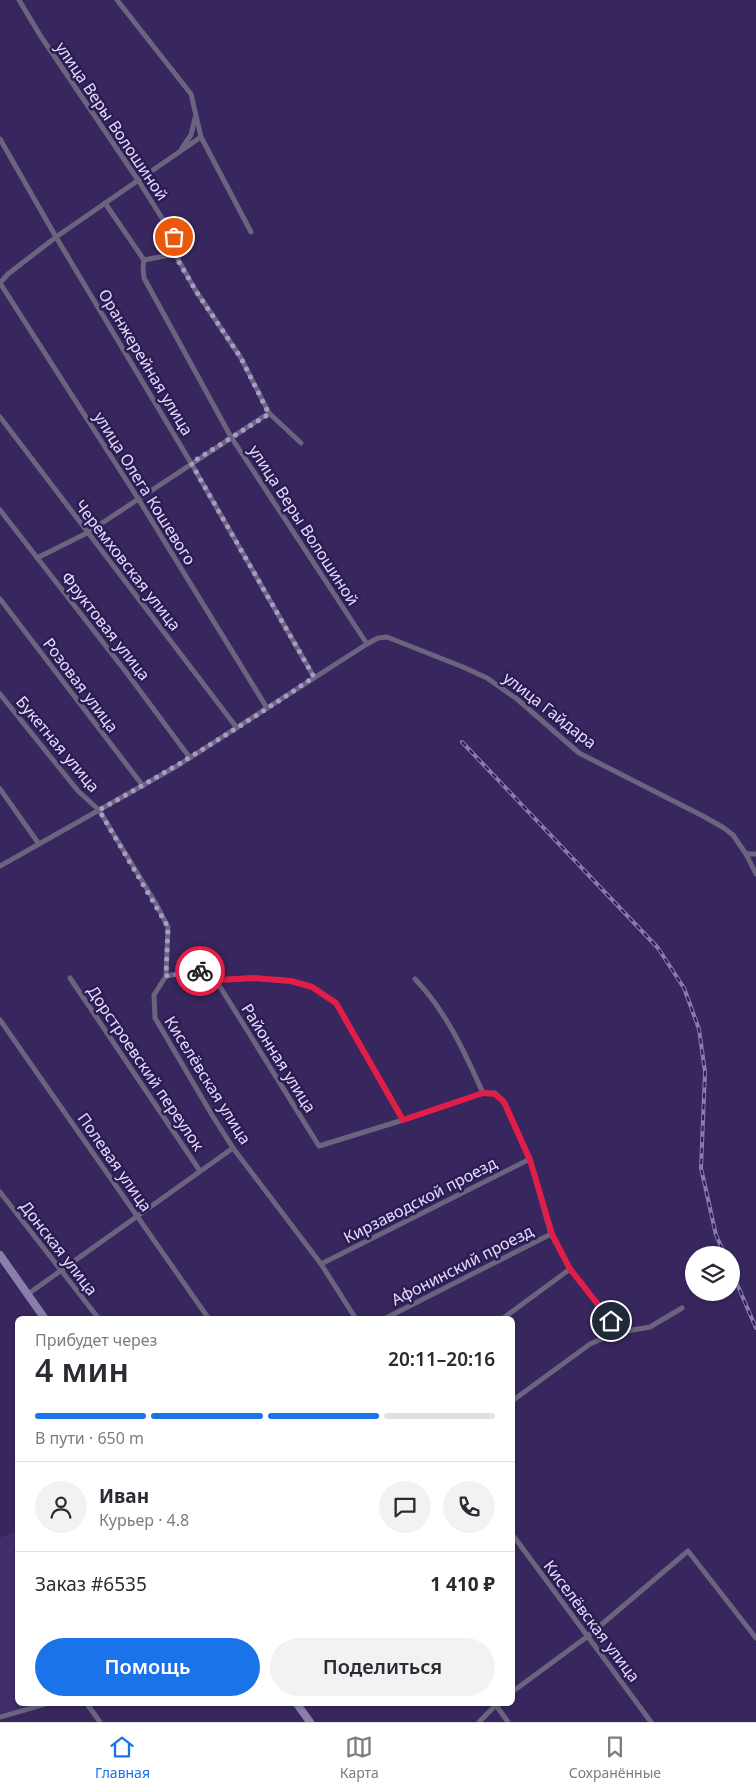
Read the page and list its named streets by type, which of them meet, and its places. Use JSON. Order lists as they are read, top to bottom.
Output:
{
  "streets": {
    "street": [
      "улица Веры Волошиной",
      "Оранжерейная улица",
      "улица Олега Кошевого",
      "Черемховская улица",
      "Фруктовая улица",
      "Розовая улица",
      "улица Гайдара",
      "Букетная улица",
      "Районная улица",
      "Дорстроевский переулок",
      "Киселёвская улица",
      "Полевая улица",
      "Кирзаводской проезд",
      "Донская улица",
      "Афонинский проезд"
    ]
  },
  "crossings": [
    ["улица Веры Волошиной", "улица Гайдара"],
    ["Оранжерейная улица", "улица Гайдара"],
    ["улица Олега Кошевого", "улица Гайдара"],
    ["Черемховская улица", "улица Гайдара"],
    ["Фруктовая улица", "улица Гайдара"],
    ["Розовая улица", "улица Гайдара"],
    ["улица Гайдара", "Букетная улица"],
    ["улица Гайдара", "Киселёвская улица"],
    ["Букетная улица", "Киселёвская улица"],
    ["Киселёвская улица", "Кирзаводской проезд"]
  ],
  "page": {
    "heading": ["4 мин", "Прибудет через", "20:11–20:16"],
    "panel": [
      "Иван",
      "Курьер · 4.8",
      "Заказ #6535",
      "1 410 ₽"
    ],
    "bar": "В пути · 650 m",
    "buttons": ["Помощь", "Поделиться"],
    "tabs": ["Главная", "Карта", "Сохранённые"]
  }
}
